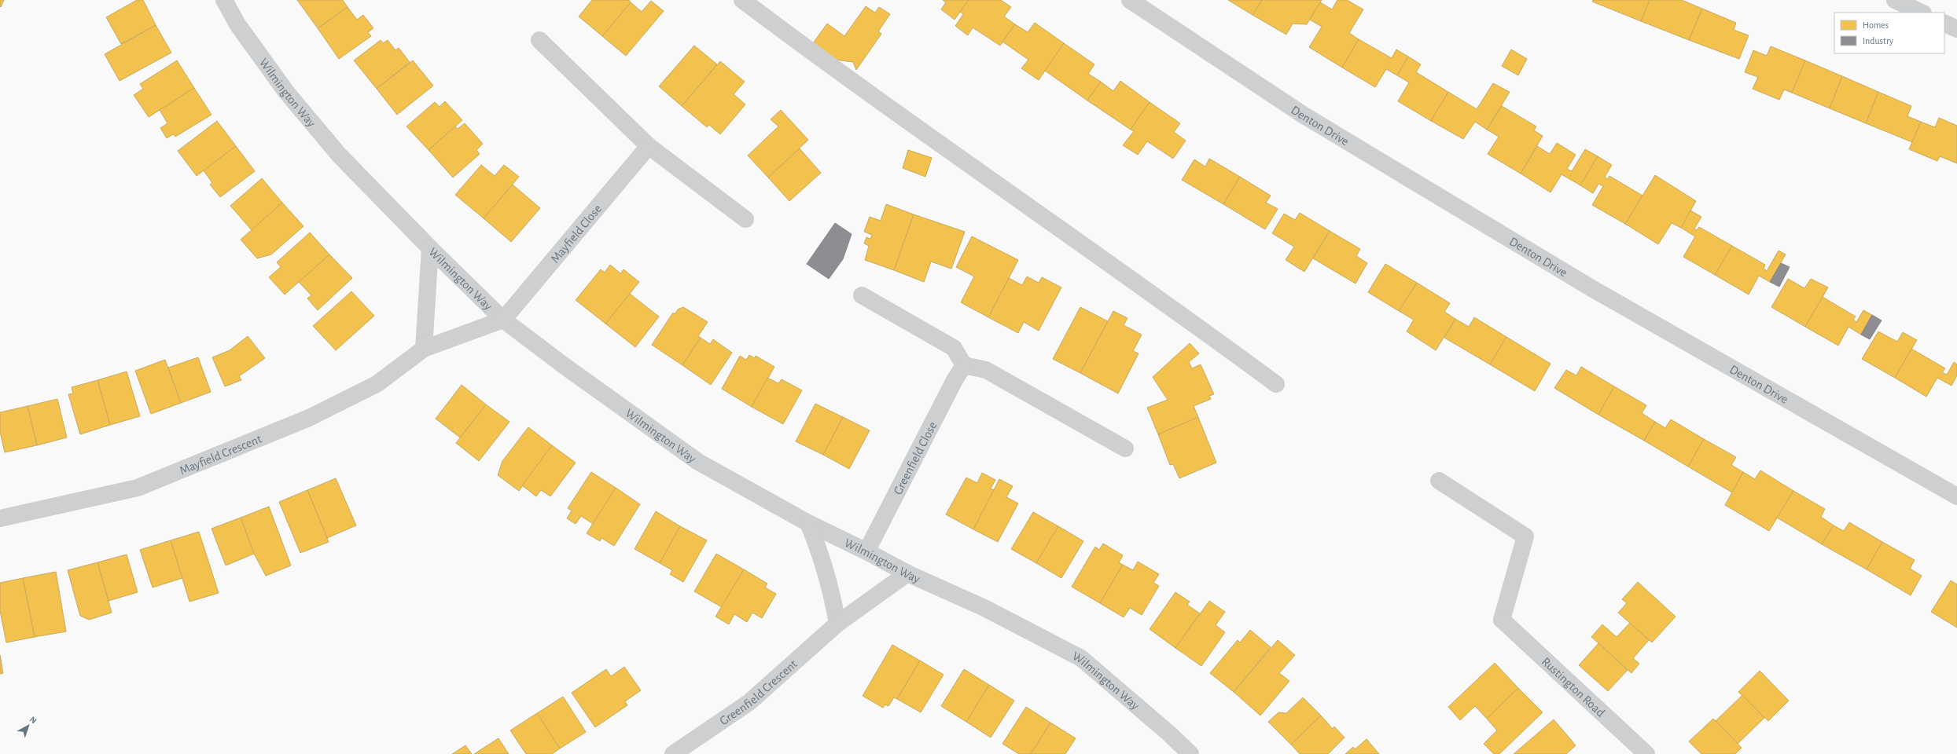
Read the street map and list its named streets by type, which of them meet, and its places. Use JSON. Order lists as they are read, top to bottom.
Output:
{
  "streets": {
    "street": [
      "Wilmington Way",
      "Denton Drive",
      "Mayfield Close",
      "Mayfield Crescent",
      "Greenfield Close",
      "Rustington Road",
      "Greenfield Crescent"
    ]
  },
  "crossings": [
    ["Wilmington Way", "Mayfield Close"],
    ["Wilmington Way", "Mayfield Crescent"],
    ["Wilmington Way", "Greenfield Close"],
    ["Wilmington Way", "Greenfield Crescent"],
    ["Mayfield Close", "Mayfield Crescent"]
  ],
  "legend": ["Homes", "Industry"],
  "north": "top right"
}
